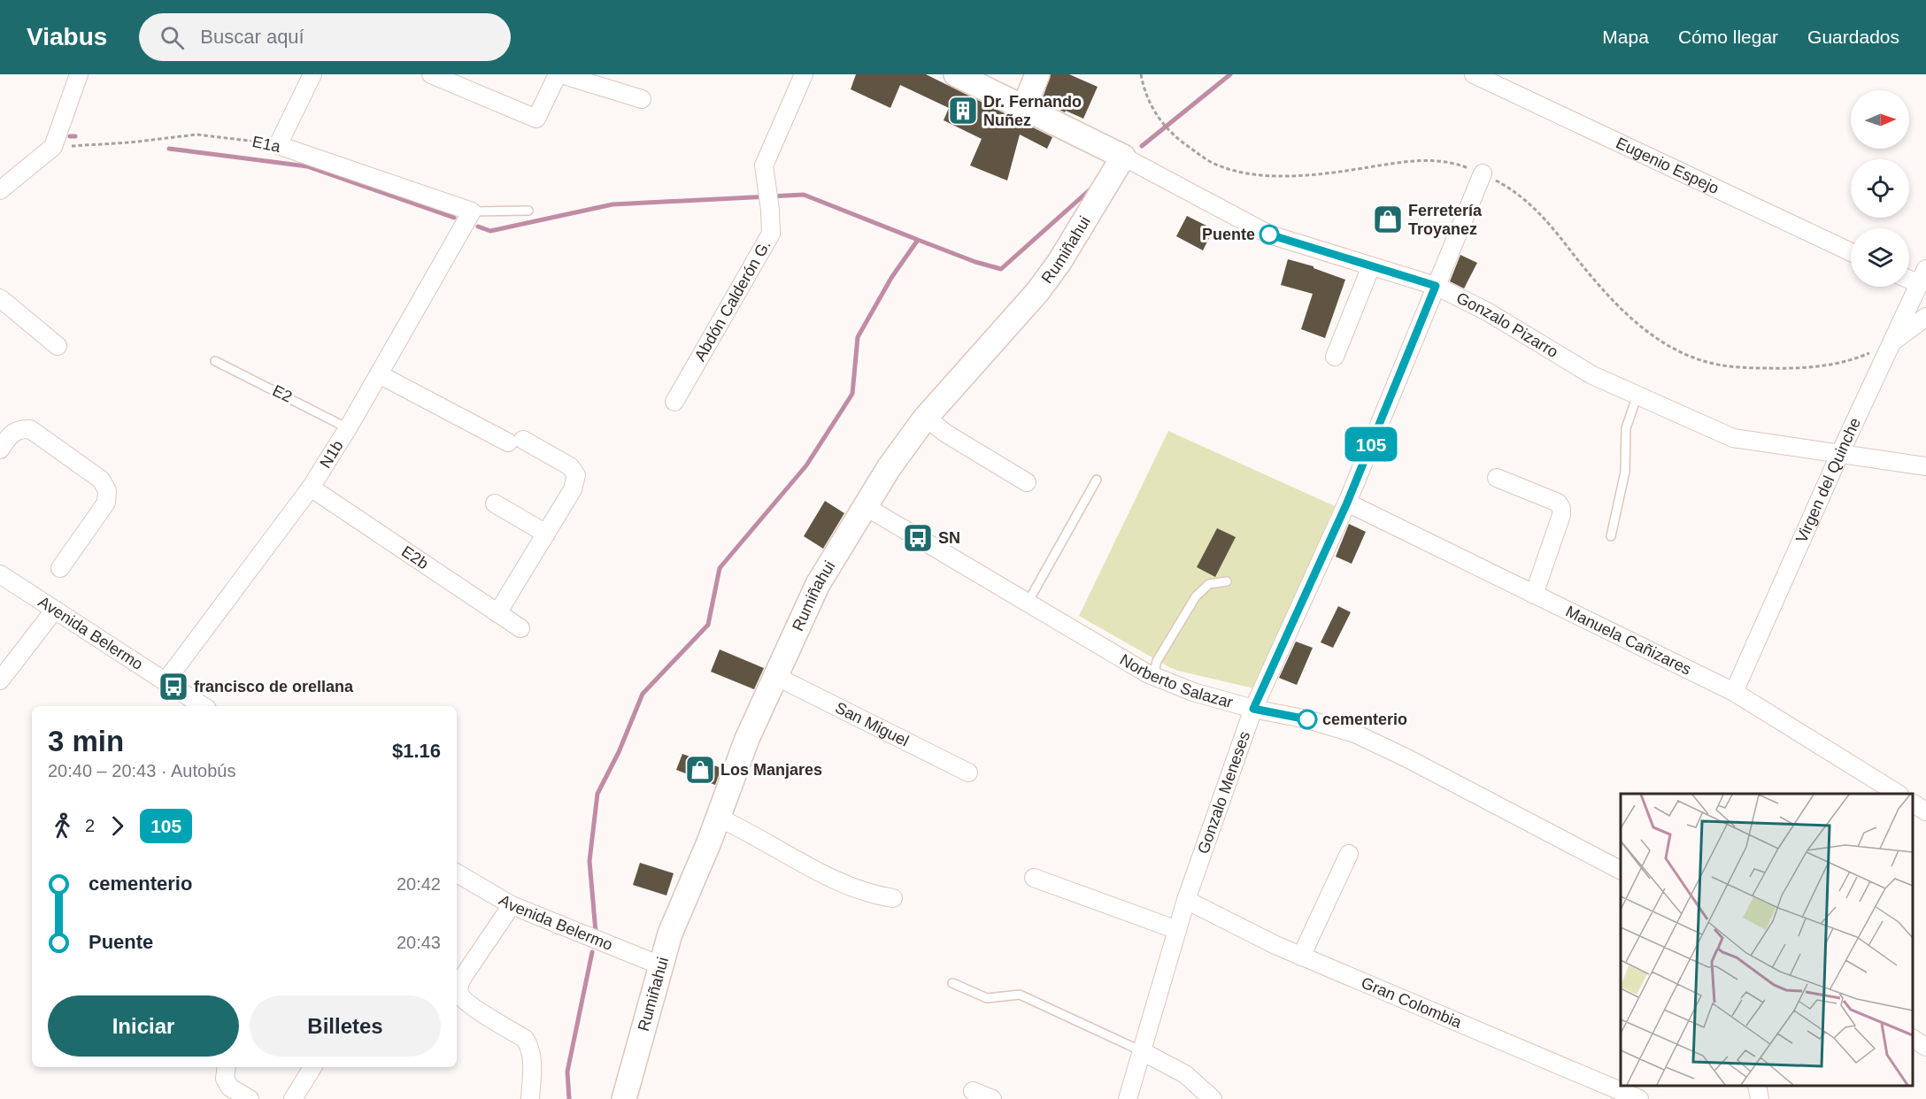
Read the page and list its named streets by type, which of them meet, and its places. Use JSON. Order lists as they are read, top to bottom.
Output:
{
  "streets": {
    "street": [
      "E1a",
      "Eugenio Espejo",
      "Rumiñahui",
      "Abdón Calderón G.",
      "Gonzalo Pizarro",
      "N1b",
      "Virgen del Quinche",
      "E2b",
      "Avenida Belermo",
      "Manuela Cañizares",
      "Norberto Salazar",
      "San Miguel",
      "Gonzalo Meneses",
      "Gran Colombia"
    ],
    "lane": ["E2"]
  },
  "crossings": [
    ["E1a", "N1b"],
    ["Rumiñahui", "Gonzalo Pizarro"],
    ["Rumiñahui", "Avenida Belermo"],
    ["Rumiñahui", "Norberto Salazar"],
    ["Rumiñahui", "San Miguel"],
    ["Gonzalo Pizarro", "Virgen del Quinche"],
    ["Gonzalo Pizarro", "Gonzalo Meneses"],
    ["E2", "N1b"],
    ["N1b", "E2b"],
    ["N1b", "Avenida Belermo"],
    ["Virgen del Quinche", "Manuela Cañizares"],
    ["Manuela Cañizares", "Gonzalo Meneses"],
    ["Norberto Salazar", "Gonzalo Meneses"],
    ["Gonzalo Meneses", "Gran Colombia"]
  ],
  "places": {
    "building": ["Dr. Fernando Nuñez"],
    "shop": ["Ferretería Troyanez", "Los Manjares"],
    "other": ["Puente", "cementerio"],
    "bus stop": ["SN", "francisco de orellana"]
  },
  "lines": ["bus line 105"],
  "north": "right",
  "page": {
    "header": "Viabus",
    "search": "Buscar aquí",
    "nav": ["Mapa", "Cómo llegar", "Guardados"],
    "on_map": "105",
    "heading": ["3 min", "20:40 – 20:43 · Autobús", "$1.16"],
    "legs": ["2", "105"],
    "list": [
      {
        "name": "cementerio",
        "value": "20:42"
      },
      {
        "name": "Puente",
        "value": "20:43"
      }
    ],
    "buttons": ["Iniciar", "Billetes"]
  }
}
